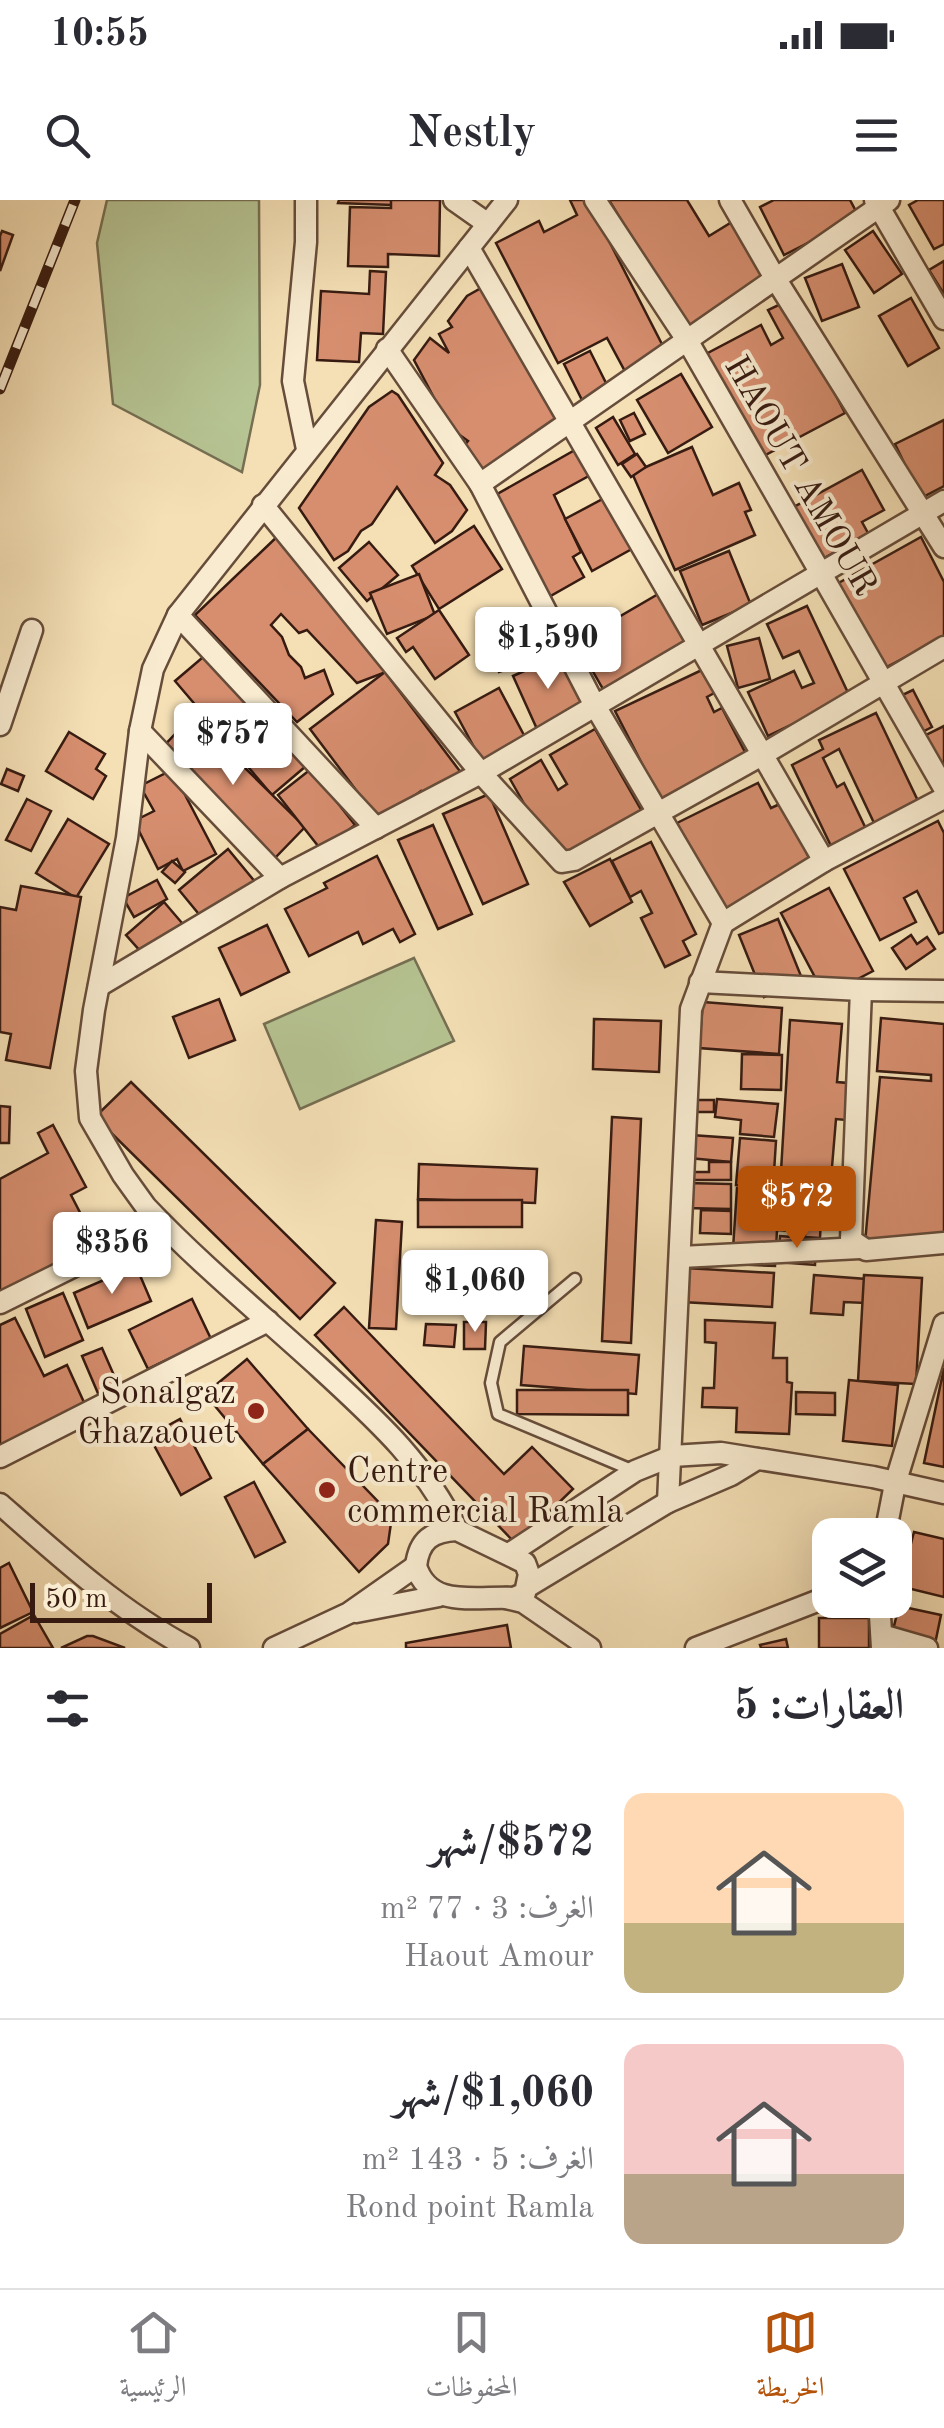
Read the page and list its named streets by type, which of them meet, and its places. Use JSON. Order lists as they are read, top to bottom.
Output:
{
  "streets": {
    "street": ["HAOUT AMOUR"]
  },
  "places": ["Sonalgaz Ghazaouet", "Centre commercial Ramla"],
  "scale_bar": "50 m",
  "page": {
    "status": "10:55",
    "header": "Nestly",
    "price": [
      "$1,590",
      "$757",
      "$572",
      "$356",
      "$1,060"
    ],
    "scale": "50 m",
    "heading": "العقارات: 5",
    "list": [
      {
        "name": "$572/شهر",
        "note": "الغرف: 3 · 77 m² · Haout Amour"
      },
      {
        "name": "$1,060/شهر",
        "note": "الغرف: 5 · 143 m² · Rond point Ramla"
      }
    ],
    "tabs": ["الخريطة", "المحفوظات", "الرئيسية"]
  }
}
